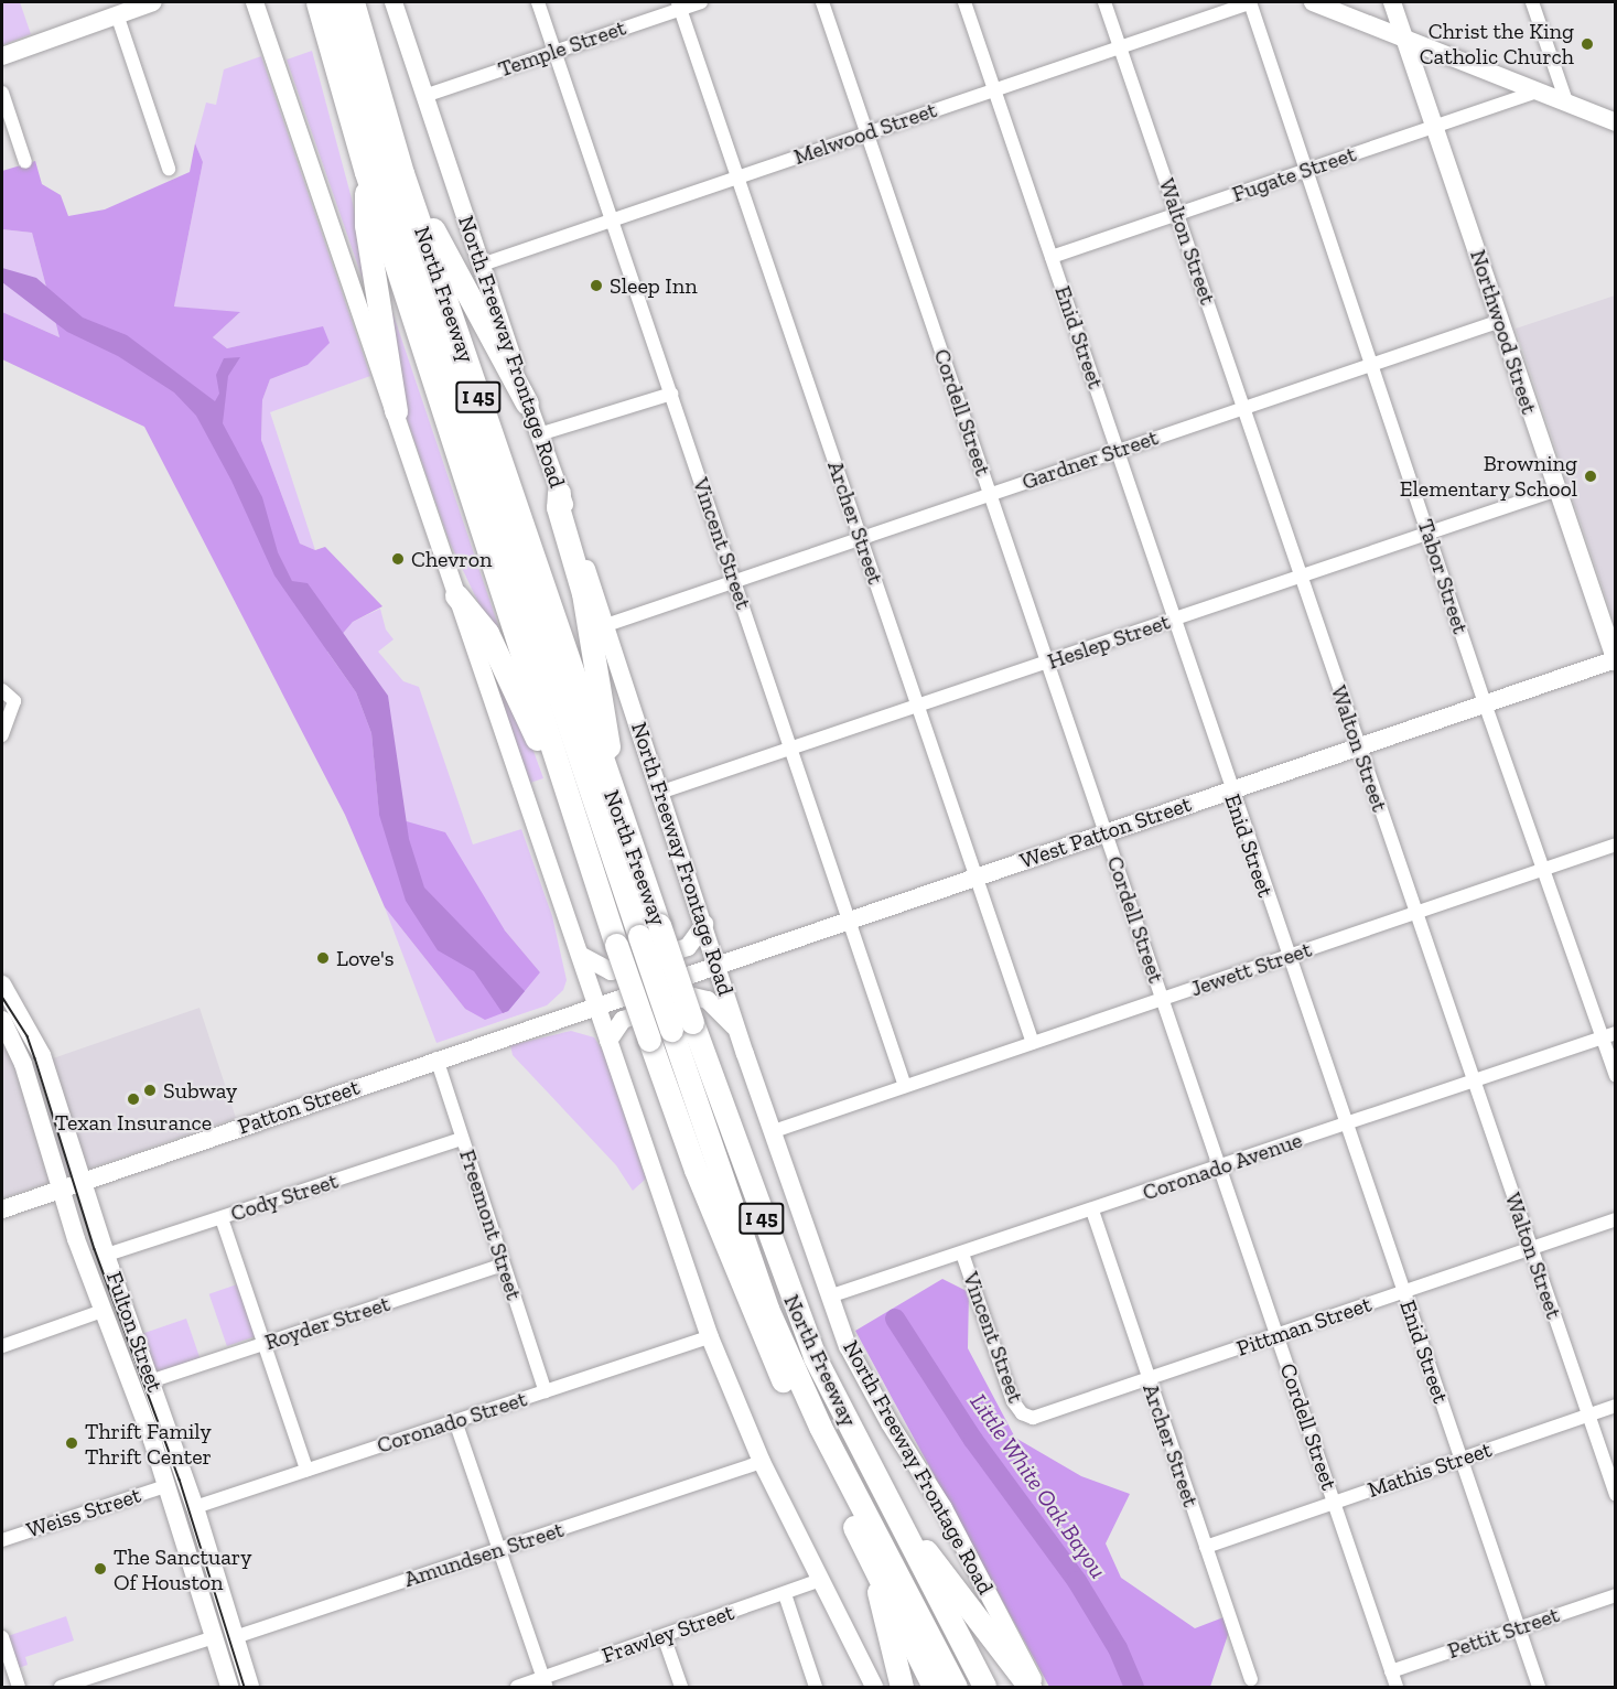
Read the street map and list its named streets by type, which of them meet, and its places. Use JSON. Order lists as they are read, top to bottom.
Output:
{
  "streets": {
    "highway": ["North Freeway", "I 45"],
    "main road": [
      "Northwood Street",
      "North Freeway Frontage Road",
      "West Patton Street",
      "Patton Street",
      "Fulton Street"
    ],
    "street": [
      "Temple Street",
      "Melwood Street",
      "Fugate Street",
      "Walton Street",
      "Enid Street",
      "Cordell Street",
      "Gardner Street",
      "Archer Street",
      "Vincent Street",
      "Tabor Street",
      "Heslep Street",
      "Jewett Street",
      "Coronado Avenue",
      "Cody Street",
      "Freemont Street",
      "Royder Street",
      "Pittman Street",
      "Coronado Street",
      "Mathis Street",
      "Weiss Street",
      "Amundsen Street",
      "Pettit Street",
      "Frawley Street"
    ]
  },
  "crossings": [
    ["Temple Street", "North Freeway Frontage Road"],
    ["Temple Street", "Archer Street"],
    ["Temple Street", "Vincent Street"],
    ["Melwood Street", "Walton Street"],
    ["Melwood Street", "Enid Street"],
    ["Melwood Street", "North Freeway Frontage Road"],
    ["Melwood Street", "Cordell Street"],
    ["Melwood Street", "Archer Street"],
    ["Melwood Street", "Vincent Street"],
    ["Melwood Street", "Tabor Street"],
    ["Fugate Street", "Walton Street"],
    ["Fugate Street", "Northwood Street"],
    ["Fugate Street", "Enid Street"],
    ["Fugate Street", "Tabor Street"],
    ["Walton Street", "Gardner Street"],
    ["Walton Street", "Heslep Street"],
    ["Walton Street", "West Patton Street"],
    ["Walton Street", "Jewett Street"],
    ["Walton Street", "Coronado Avenue"],
    ["Walton Street", "Pittman Street"],
    ["Walton Street", "Mathis Street"],
    ["Northwood Street", "Gardner Street"],
    ["Northwood Street", "Heslep Street"],
    ["Northwood Street", "West Patton Street"],
    ["Enid Street", "Gardner Street"],
    ["Enid Street", "Heslep Street"],
    ["Enid Street", "West Patton Street"],
    ["Enid Street", "Jewett Street"],
    ["Enid Street", "Coronado Avenue"],
    ["Enid Street", "Pittman Street"],
    ["Enid Street", "Mathis Street"],
    ["Enid Street", "Pettit Street"],
    ["North Freeway Frontage Road", "Gardner Street"],
    ["North Freeway Frontage Road", "Heslep Street"],
    ["North Freeway Frontage Road", "West Patton Street"],
    ["North Freeway Frontage Road", "Jewett Street"],
    ["North Freeway Frontage Road", "Coronado Avenue"],
    ["Cordell Street", "Gardner Street"],
    ["Cordell Street", "Heslep Street"],
    ["Cordell Street", "West Patton Street"],
    ["Cordell Street", "Jewett Street"],
    ["Cordell Street", "Coronado Avenue"],
    ["Cordell Street", "Pittman Street"],
    ["Cordell Street", "Mathis Street"],
    ["Cordell Street", "Pettit Street"],
    ["Gardner Street", "Archer Street"],
    ["Gardner Street", "Vincent Street"],
    ["Gardner Street", "Tabor Street"],
    ["Archer Street", "Heslep Street"],
    ["Archer Street", "West Patton Street"],
    ["Archer Street", "Jewett Street"],
    ["Archer Street", "Coronado Avenue"],
    ["Archer Street", "Pittman Street"],
    ["Archer Street", "Mathis Street"],
    ["Vincent Street", "Heslep Street"],
    ["Vincent Street", "West Patton Street"],
    ["Vincent Street", "Jewett Street"],
    ["Vincent Street", "Coronado Avenue"],
    ["Vincent Street", "Pittman Street"],
    ["Tabor Street", "Heslep Street"],
    ["Tabor Street", "West Patton Street"],
    ["Tabor Street", "Jewett Street"],
    ["Tabor Street", "Coronado Avenue"],
    ["West Patton Street", "Patton Street"],
    ["Patton Street", "Freemont Street"],
    ["Patton Street", "Fulton Street"],
    ["Cody Street", "Freemont Street"],
    ["Cody Street", "Fulton Street"],
    ["Freemont Street", "Royder Street"],
    ["Freemont Street", "Coronado Street"],
    ["Royder Street", "Fulton Street"],
    ["Fulton Street", "Coronado Street"],
    ["Fulton Street", "Weiss Street"],
    ["Fulton Street", "Amundsen Street"]
  ],
  "water": ["Little White Oak Bayou"],
  "places": [
    "Christ the King Catholic Church",
    "Sleep Inn",
    "Browning Elementary School",
    "Chevron",
    "Love's",
    "Subway",
    "Texan Insurance",
    "Thrift Family Thrift Center",
    "The Sanctuary Of Houston"
  ]
}
